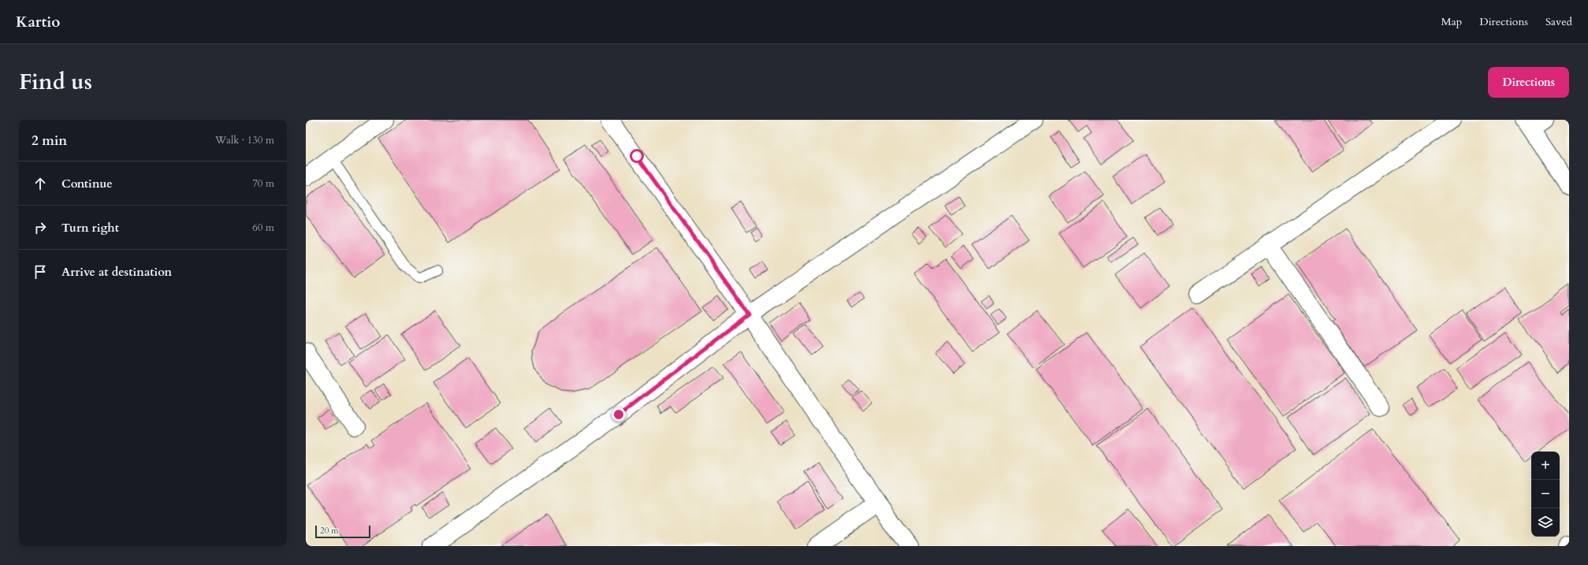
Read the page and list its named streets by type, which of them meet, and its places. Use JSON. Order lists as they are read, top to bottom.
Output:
{
  "scale_bar": "20 m",
  "page": {
    "header": "Kartio",
    "nav": ["Map", "Directions", "Saved"],
    "title": "Find us",
    "buttons": "Directions",
    "heading": ["2 min", "Walk · 130 m"],
    "list": [
      ["Continue", "70 m"],
      ["Turn right", "60 m"],
      "Arrive at destination"
    ],
    "map_buttons": ["+", "−"],
    "scale": "20 m"
  }
}
